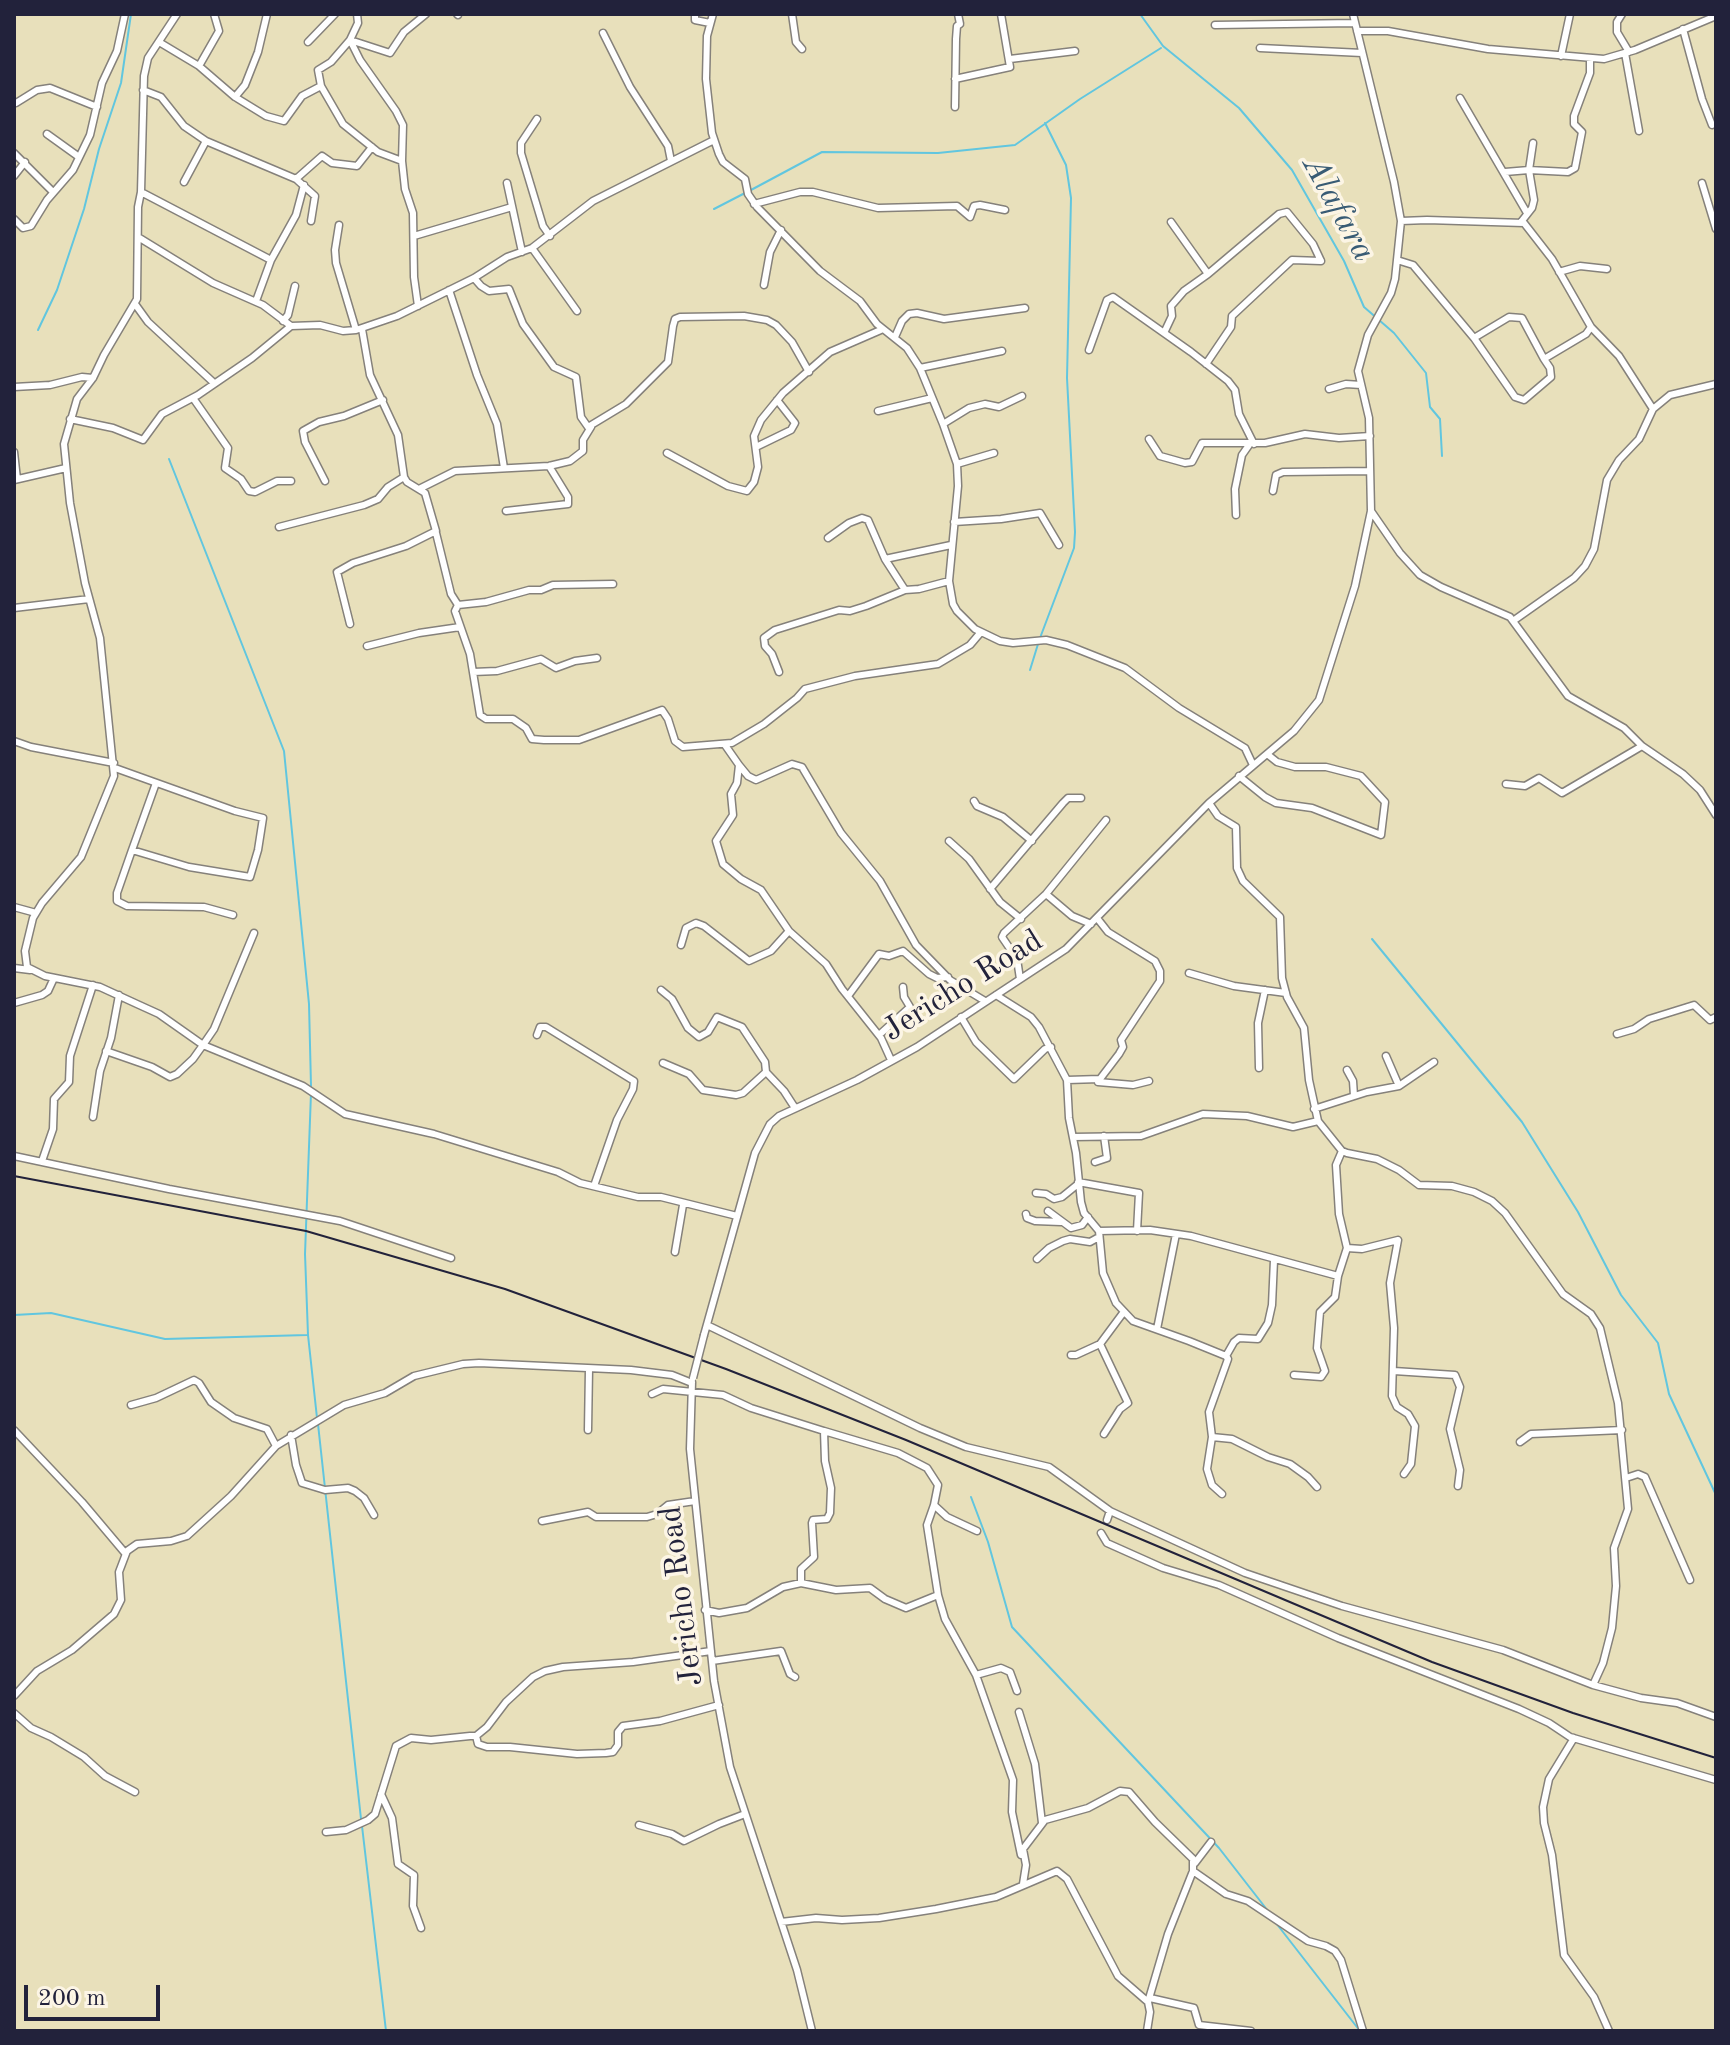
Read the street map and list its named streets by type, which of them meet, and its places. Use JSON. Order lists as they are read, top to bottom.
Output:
{
  "streets": {
    "street": ["Jericho Road"]
  },
  "water": ["Alafara"],
  "scale_bar": "200 m"
}
